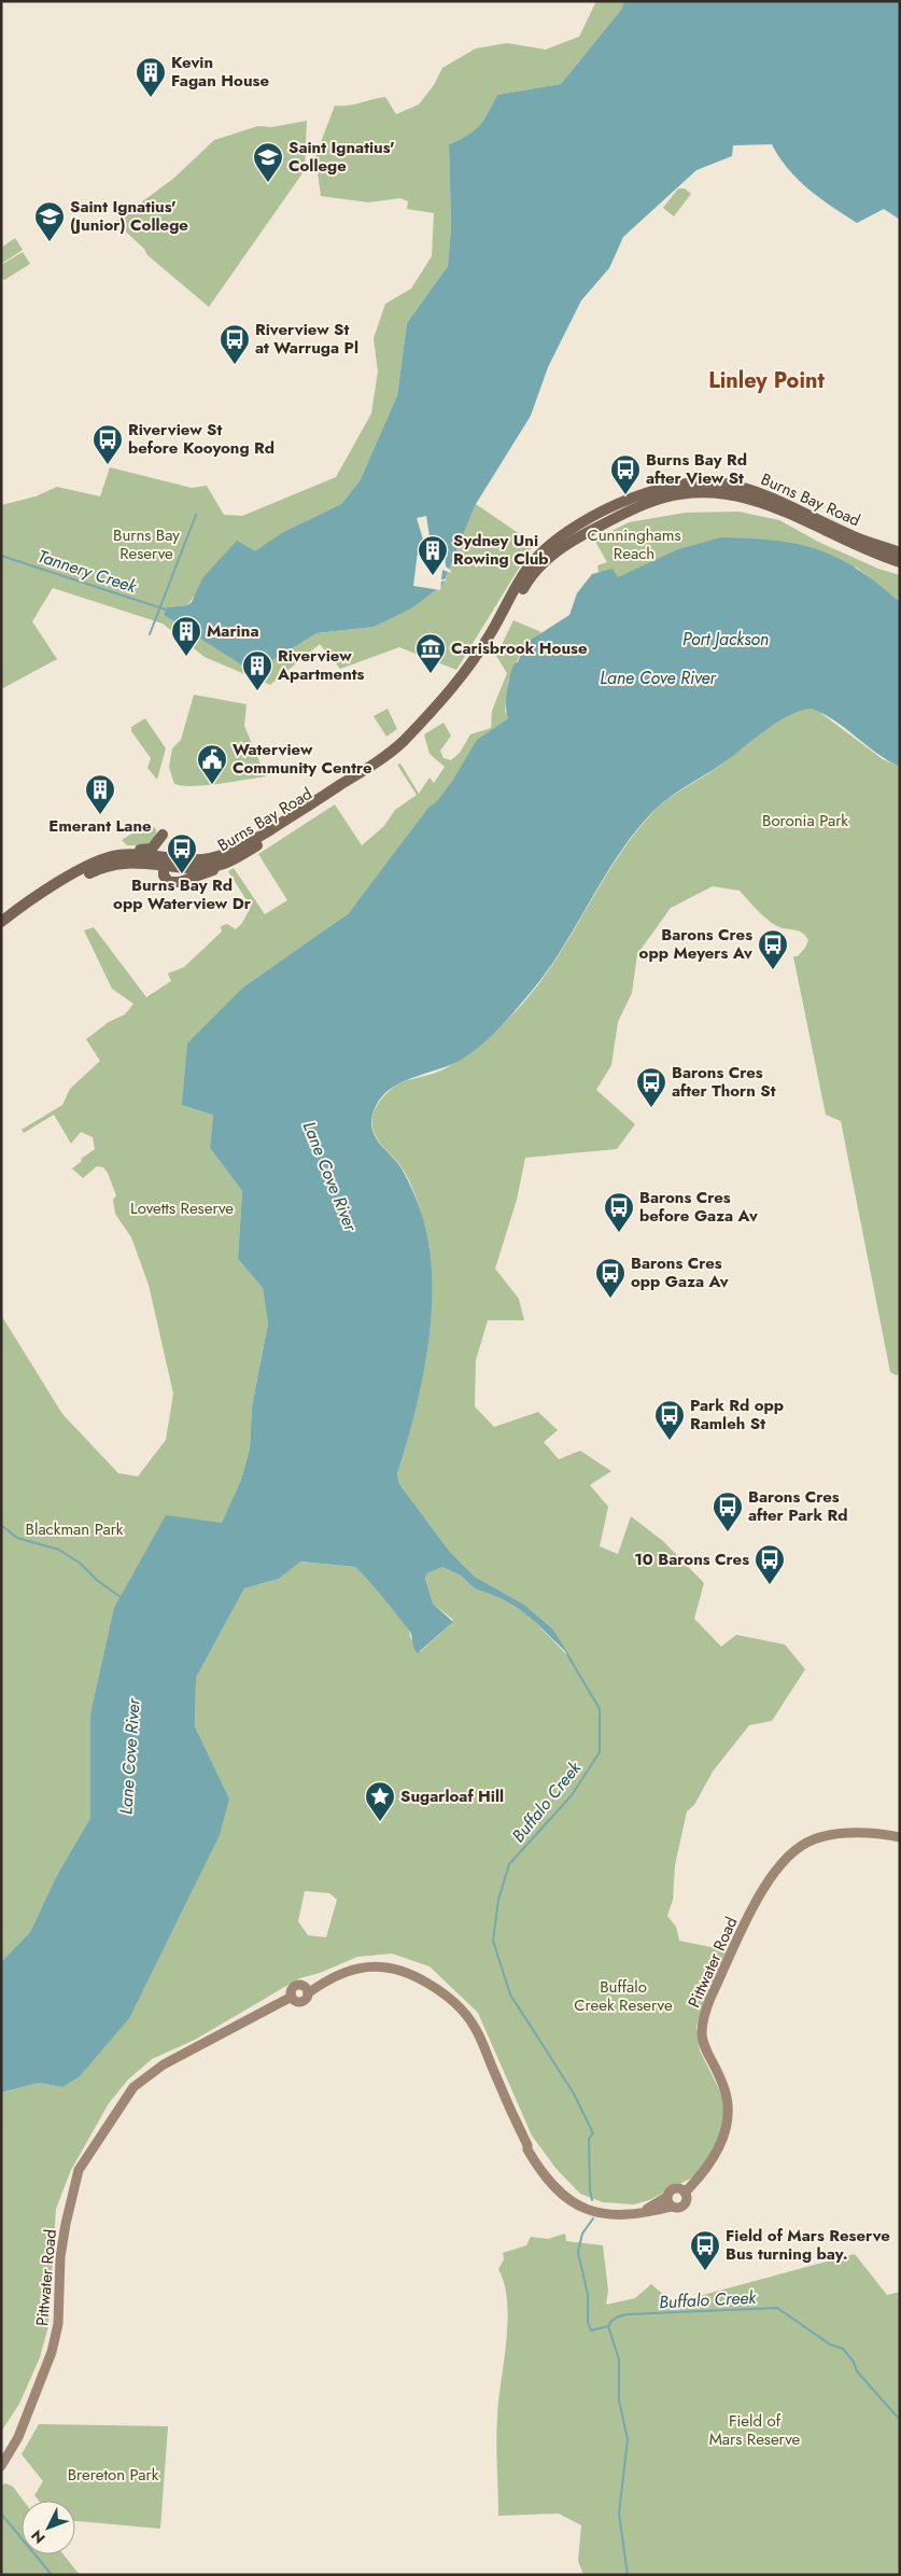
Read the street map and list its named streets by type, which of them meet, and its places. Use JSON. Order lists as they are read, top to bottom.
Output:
{
  "streets": {
    "main road": ["Burns Bay Road", "Pittwater Road"]
  },
  "districts": ["Linley Point"],
  "water": [
    "Tannery Creek",
    "Port Jackson",
    "Lane Cove River",
    "Buffalo Creek"
  ],
  "parks": [
    "Burns Bay Reserve",
    "Cunninghams Reach",
    "Boronia Park",
    "Lovetts Reserve",
    "Blackman Park",
    "Buffalo Creek Reserve",
    "Field of Mars Reserve",
    "Brereton Park"
  ],
  "places": {
    "building": [
      "Kevin Fagan House",
      "Sydney Uni Rowing Club",
      "Marina",
      "Riverview Apartments",
      "Emerant Lane"
    ],
    "school or university": ["Saint Ignatius' College", "Saint Ignatius' (Junior) College"],
    "bus stop": [
      "Riverview St at Warruga Pl",
      "Riverview St before Kooyong Rd",
      "Burns Bay Rd after View St",
      "Burns Bay Rd opp Waterview Dr",
      "Barons Cres opp Meyers Av",
      "Barons Cres after Thorn St",
      "Barons Cres before Gaza Av",
      "Barons Cres opp Gaza Av",
      "Park Rd opp Ramleh St",
      "Barons Cres after Park Rd",
      "10 Barons Cres",
      "Field of Mars Reserve Bus turning bay."
    ],
    "museum": ["Carisbrook House"],
    "public building": ["Waterview Community Centre"],
    "place": ["Sugarloaf Hill"]
  },
  "north": "bottom left"
}
